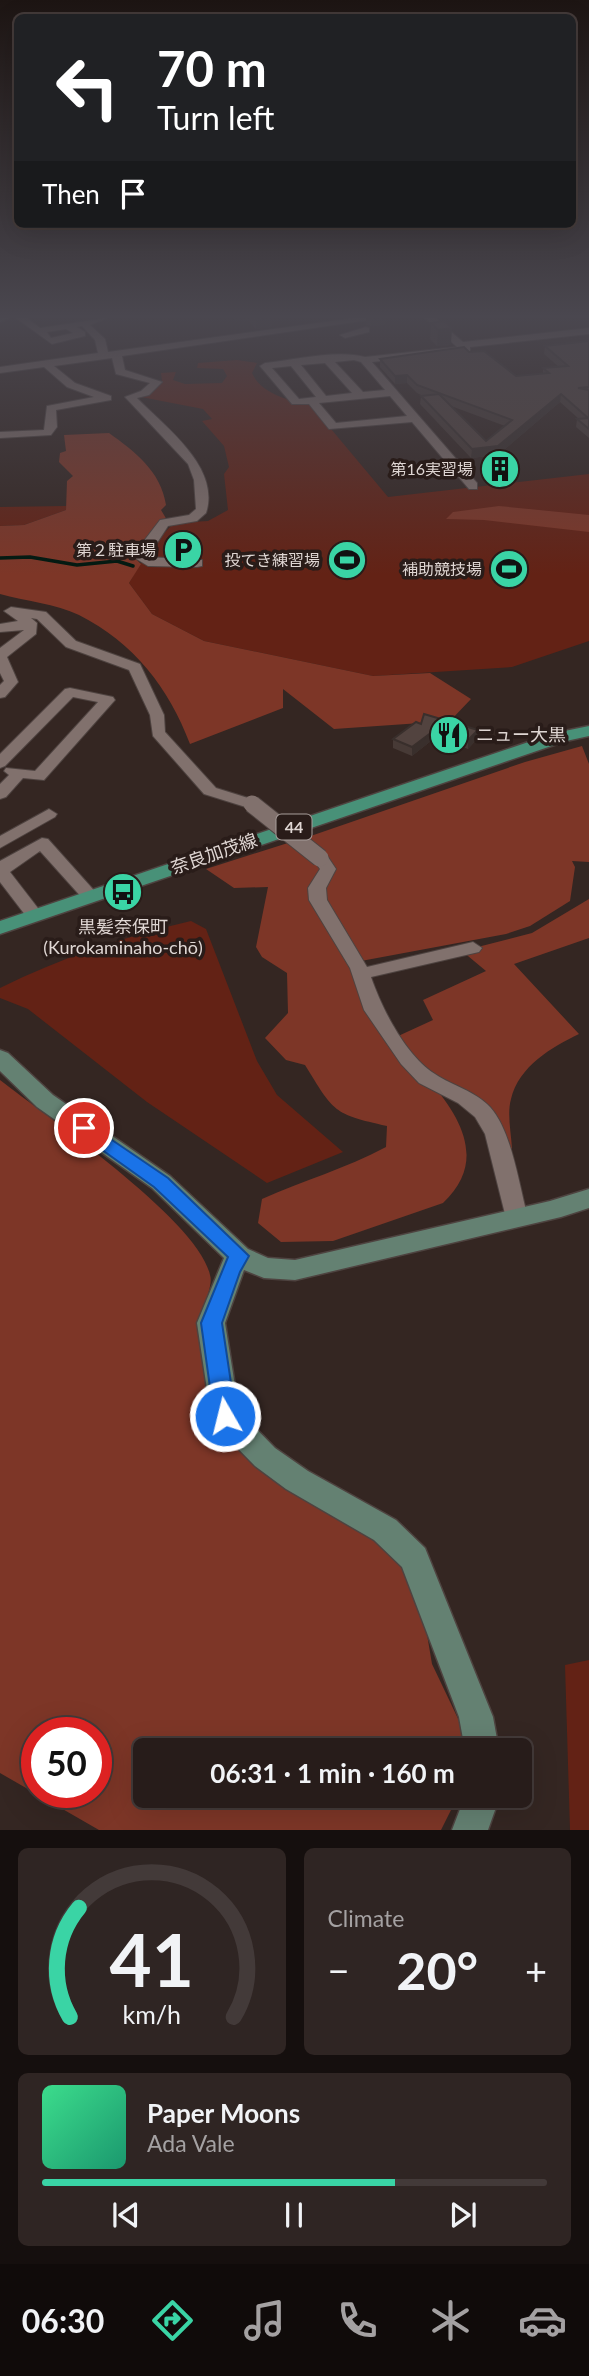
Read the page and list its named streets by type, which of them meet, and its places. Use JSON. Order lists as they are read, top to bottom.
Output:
{
  "streets": {
    "main road": ["44", "奈良加茂線"]
  },
  "places": {
    "building": ["第16実習場"],
    "parking": ["第２駐車場"],
    "sports": ["投てき練習場", "補助競技場"],
    "restaurant": ["ニュー大黒"],
    "bus stop": ["黒髪奈保町 (Kurokaminaho-chō)"]
  },
  "page": {
    "turn": ["70 m", "Turn left"],
    "then": "Then",
    "limit": "50",
    "trip": "06:31 · 1 min · 160 m",
    "tile": "Climate",
    "heat": ["−", "20°", "+"],
    "song": ["Paper Moons", "Ada Vale"],
    "tabs": "06:30",
    "gauge": ["41", "km/h"]
  }
}
